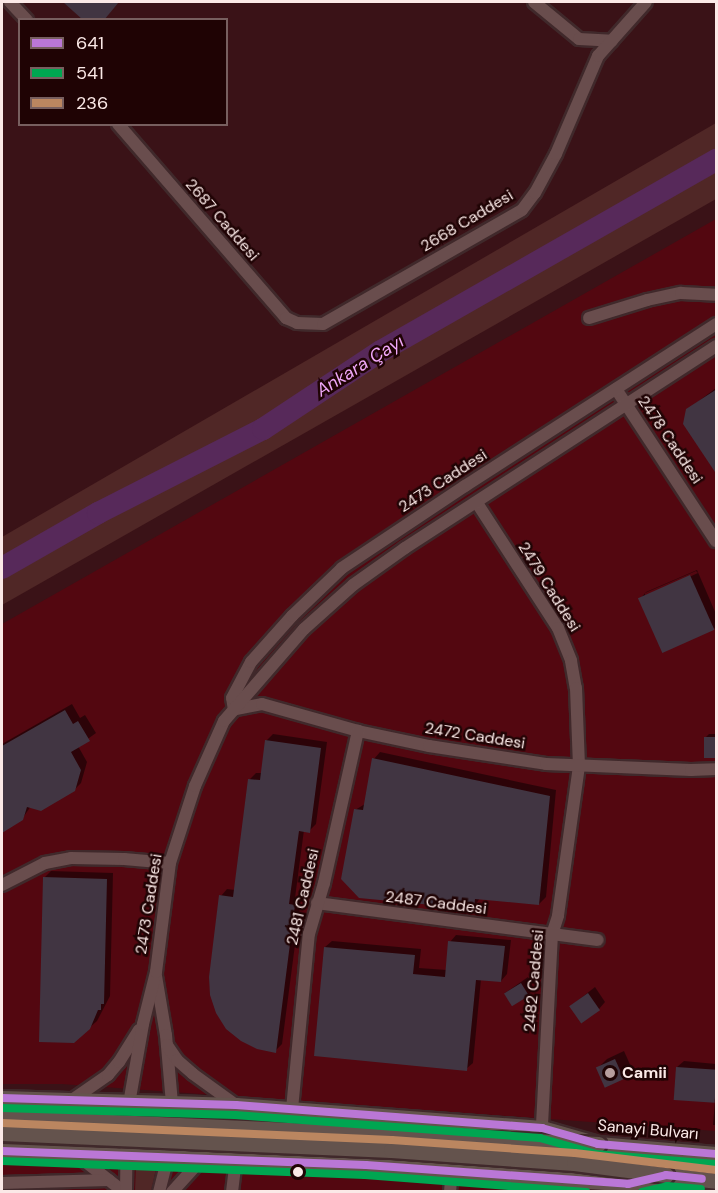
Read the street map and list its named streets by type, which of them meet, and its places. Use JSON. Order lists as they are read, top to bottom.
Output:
{
  "streets": {
    "main road": ["Sanayi Bulvarı"],
    "street": [
      "2687 Caddesi",
      "2668 Caddesi",
      "2478 Caddesi",
      "2473 Caddesi",
      "2479 Caddesi",
      "2472 Caddesi",
      "2481 Caddesi",
      "2487 Caddesi",
      "2482 Caddesi"
    ]
  },
  "crossings": [
    ["2687 Caddesi", "2668 Caddesi"],
    ["2478 Caddesi", "2473 Caddesi"],
    ["2473 Caddesi", "2479 Caddesi"],
    ["2473 Caddesi", "2472 Caddesi"],
    ["2479 Caddesi", "2472 Caddesi"],
    ["2479 Caddesi", "2482 Caddesi"],
    ["2472 Caddesi", "2481 Caddesi"],
    ["2472 Caddesi", "2482 Caddesi"],
    ["2481 Caddesi", "2487 Caddesi"],
    ["2487 Caddesi", "2482 Caddesi"]
  ],
  "water": ["Ankara Çayı"],
  "places": ["Camii"],
  "lines": ["transit line 641", "transit line 541", "transit line 236"],
  "legend": ["641", "541", "236"]
}
